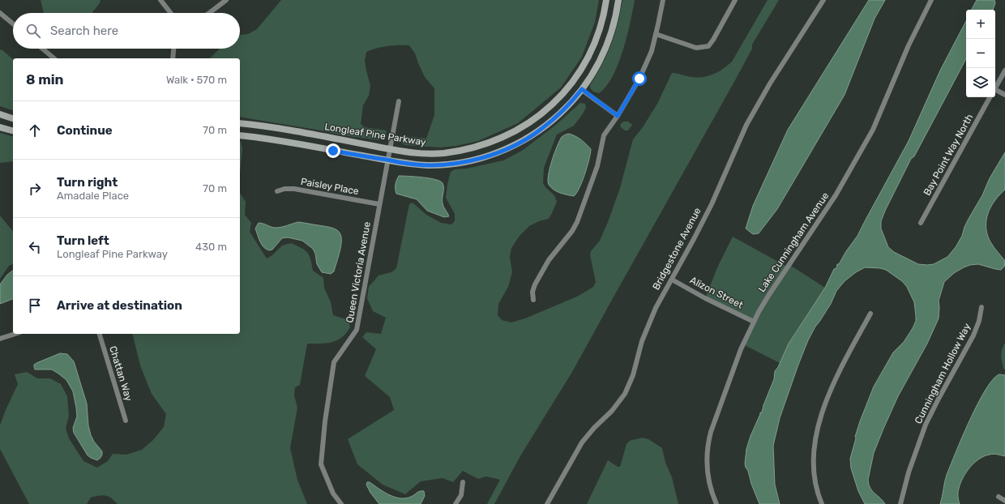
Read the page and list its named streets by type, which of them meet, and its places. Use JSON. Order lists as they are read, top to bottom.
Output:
{
  "streets": {
    "main road": ["Longleaf Pine Parkway"],
    "street": [
      "Bay Point Way North",
      "Paisley Place",
      "Lake Cunningham Avenue",
      "Bridgestone Avenue",
      "Queen Victoria Avenue",
      "Alizon Street",
      "Chattan Way",
      "Cunningham Hollow Way"
    ]
  },
  "crossings": [
    ["Longleaf Pine Parkway", "Queen Victoria Avenue"],
    ["Paisley Place", "Queen Victoria Avenue"],
    ["Lake Cunningham Avenue", "Alizon Street"],
    ["Bridgestone Avenue", "Alizon Street"]
  ],
  "page": {
    "map_buttons": ["+", "−"],
    "search": "Search here",
    "heading": ["8 min", "Walk · 570 m"],
    "list": [
      ["Continue", "70 m"],
      ["Turn right", "Amadale Place", "70 m"],
      ["Turn left", "Longleaf Pine Parkway", "430 m"],
      "Arrive at destination"
    ]
  }
}
